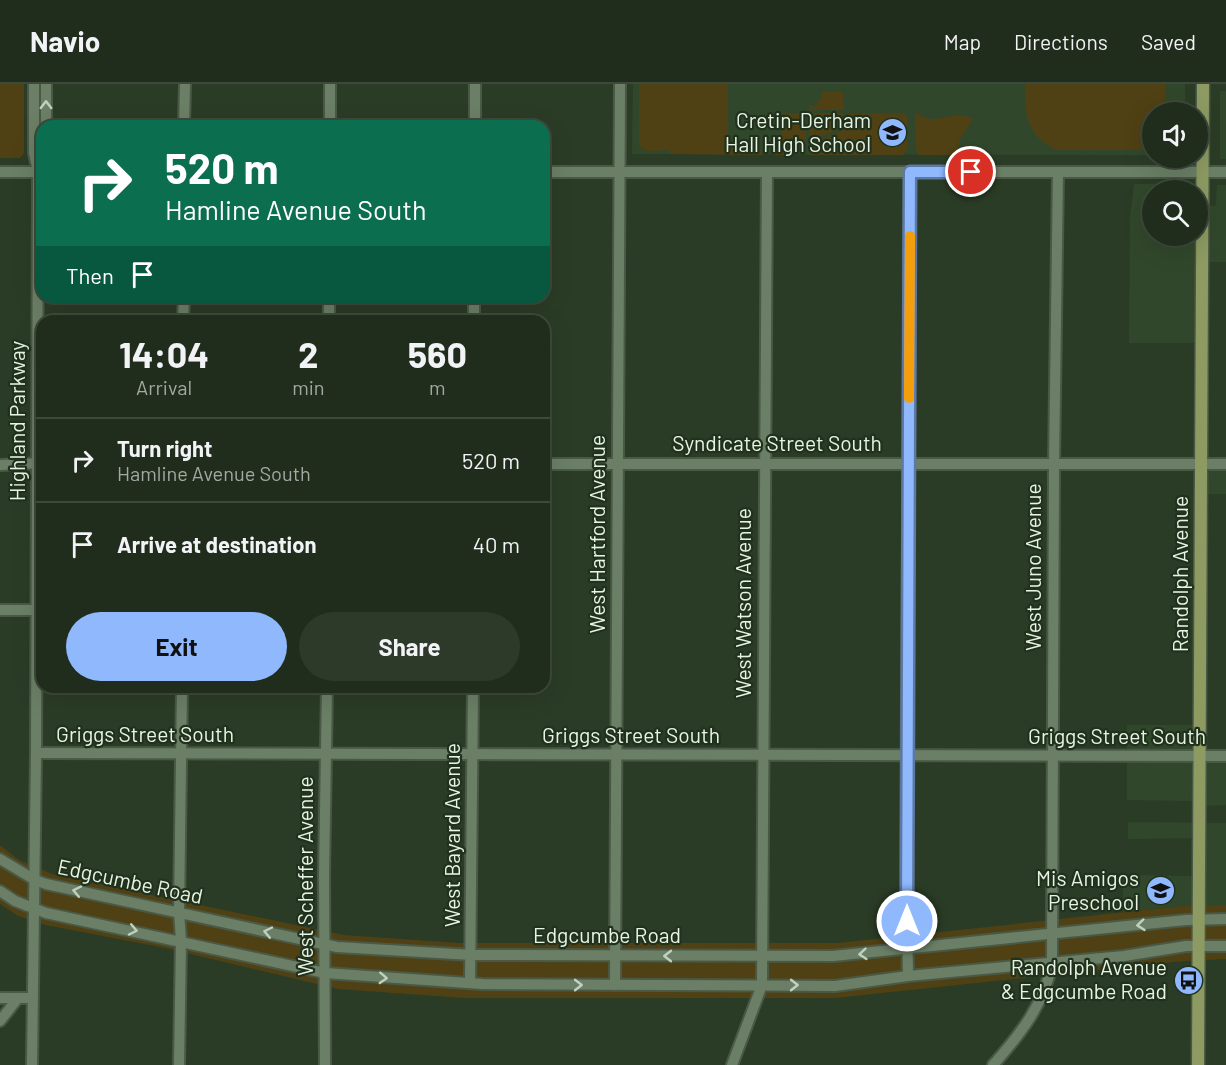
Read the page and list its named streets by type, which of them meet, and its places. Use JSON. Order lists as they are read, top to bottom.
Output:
{
  "streets": {
    "main road": ["Randolph Avenue"],
    "street": [
      "Highland Parkway",
      "Syndicate Street South",
      "West Hartford Avenue",
      "West Juno Avenue",
      "West Watson Avenue",
      "Griggs Street South",
      "West Bayard Avenue",
      "West Scheffer Avenue",
      "Edgcumbe Road"
    ]
  },
  "crossings": [
    ["Highland Parkway", "Griggs Street South"],
    ["Highland Parkway", "Edgcumbe Road"],
    ["Syndicate Street South", "West Hartford Avenue"],
    ["Syndicate Street South", "West Juno Avenue"],
    ["Syndicate Street South", "Randolph Avenue"],
    ["Syndicate Street South", "West Watson Avenue"],
    ["West Hartford Avenue", "Griggs Street South"],
    ["West Hartford Avenue", "Edgcumbe Road"],
    ["West Juno Avenue", "Griggs Street South"],
    ["West Juno Avenue", "Edgcumbe Road"],
    ["Randolph Avenue", "Griggs Street South"],
    ["Randolph Avenue", "Edgcumbe Road"],
    ["West Watson Avenue", "Griggs Street South"],
    ["West Watson Avenue", "Edgcumbe Road"],
    ["Griggs Street South", "West Bayard Avenue"],
    ["Griggs Street South", "West Scheffer Avenue"],
    ["West Bayard Avenue", "Edgcumbe Road"],
    ["West Scheffer Avenue", "Edgcumbe Road"]
  ],
  "places": {
    "school or university": ["Cretin-Derham Hall High School", "Mis Amigos Preschool"],
    "bus stop": ["Randolph Avenue & Edgcumbe Road"]
  },
  "page": {
    "header": "Navio",
    "nav": ["Map", "Directions", "Saved"],
    "turn": ["520 m", "Hamline Avenue South"],
    "then": "Then",
    "eta": [
      "14:04",
      "Arrival",
      "2",
      "min",
      "560",
      "m"
    ],
    "list": [
      {
        "name": "Turn right",
        "note": "Hamline Avenue South",
        "value": "520 m"
      },
      {
        "name": "Arrive at destination",
        "value": "40 m"
      }
    ],
    "buttons": ["Exit", "Share"]
  }
}
